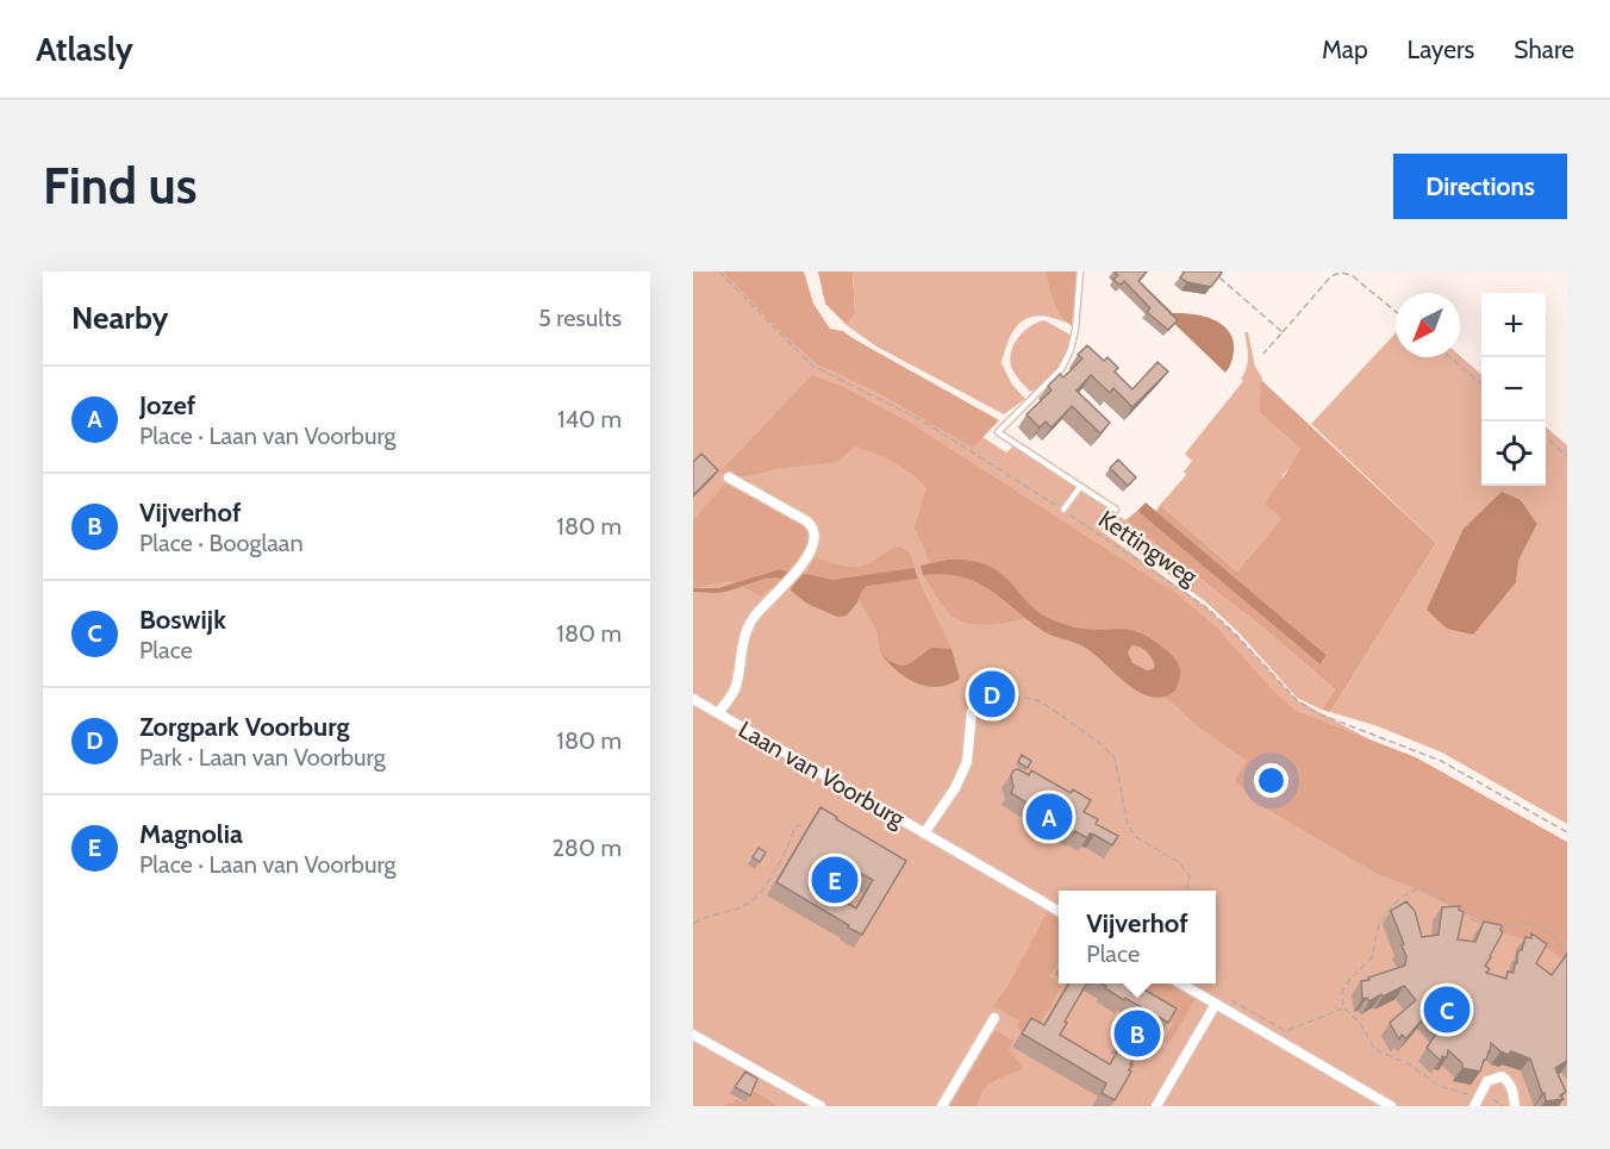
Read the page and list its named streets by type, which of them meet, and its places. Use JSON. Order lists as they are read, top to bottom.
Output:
{
  "streets": {
    "street": ["Laan van Voorburg"],
    "path": ["Kettingweg"]
  },
  "north": "bottom left",
  "page": {
    "header": "Atlasly",
    "nav": ["Map", "Layers", "Share"],
    "buttons": "Directions",
    "title": "Find us",
    "heading": ["Nearby", "5 results"],
    "map_buttons": ["+", "−"],
    "list": [
      {
        "mark": "A",
        "name": "Jozef",
        "note": "Place · Laan van Voorburg",
        "value": "140 m"
      },
      {
        "mark": "B",
        "name": "Vijverhof",
        "note": "Place · Booglaan",
        "value": "180 m"
      },
      {
        "mark": "C",
        "name": "Boswijk",
        "note": "Place",
        "value": "180 m"
      },
      {
        "mark": "D",
        "name": "Zorgpark Voorburg",
        "note": "Park · Laan van Voorburg",
        "value": "180 m"
      },
      {
        "mark": "E",
        "name": "Magnolia",
        "note": "Place · Laan van Voorburg",
        "value": "280 m"
      }
    ],
    "pins": [
      "D",
      "A",
      "E",
      "C",
      "B"
    ],
    "popup": ["Vijverhof", "Place"]
  }
}
